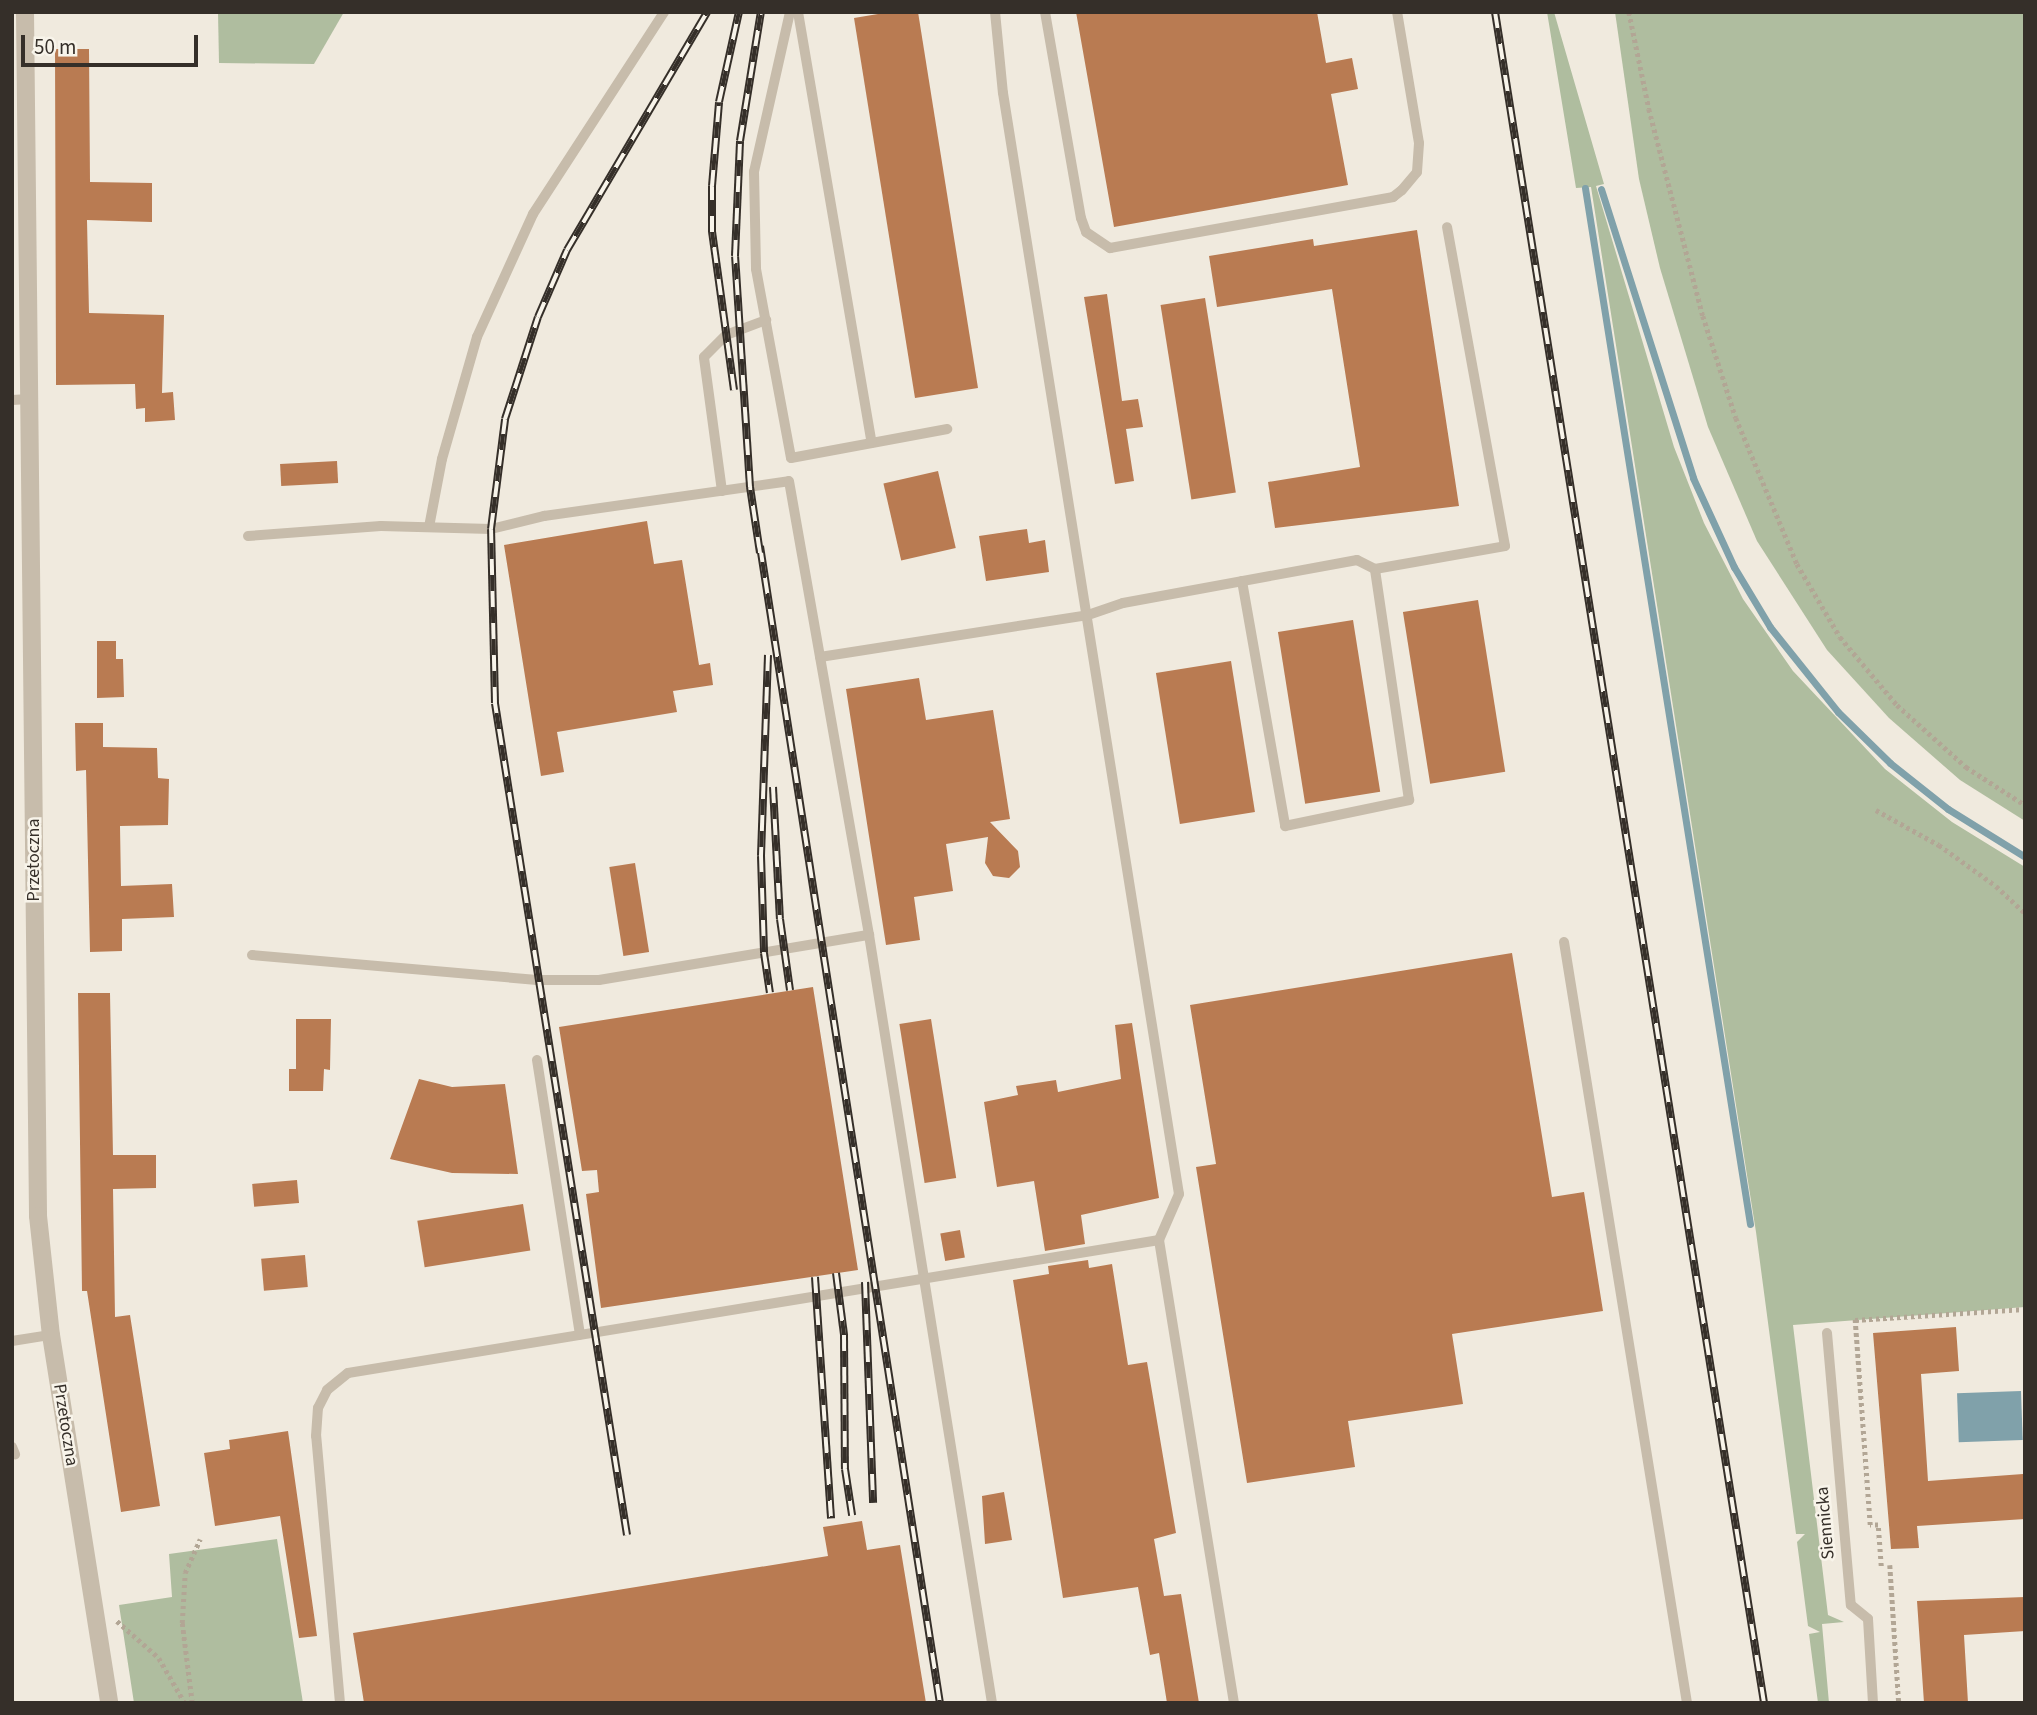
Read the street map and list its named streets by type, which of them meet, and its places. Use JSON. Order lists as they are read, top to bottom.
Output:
{
  "streets": {
    "street": ["Przetoczna"],
    "lane": ["Siennicka"]
  },
  "scale_bar": "50 m"
}
